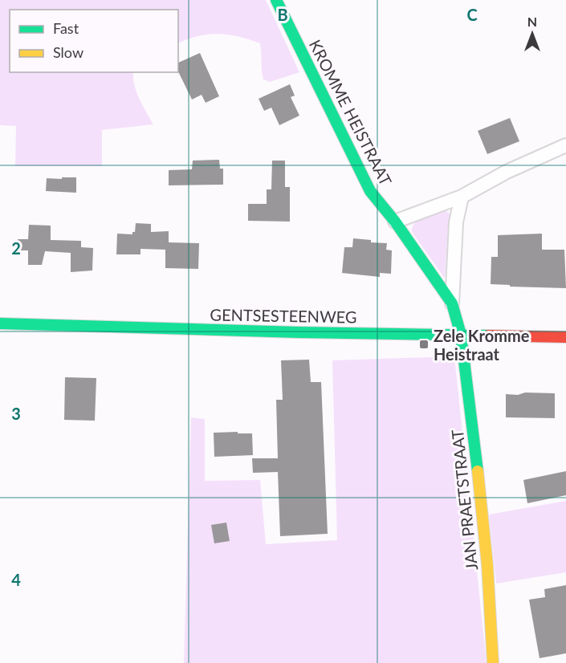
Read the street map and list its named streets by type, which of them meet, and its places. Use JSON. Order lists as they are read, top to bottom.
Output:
{
  "streets": {
    "street": ["KROMME HEISTRAAT", "GENTSESTEENWEG", "JAN PRAETSTRAAT"]
  },
  "crossings": [
    ["KROMME HEISTRAAT", "GENTSESTEENWEG"],
    ["KROMME HEISTRAAT", "JAN PRAETSTRAAT"],
    ["GENTSESTEENWEG", "JAN PRAETSTRAAT"]
  ],
  "places": {
    "transit": ["Zele Kromme Heistraat"]
  },
  "legend": ["Fast", "Slow"],
  "north": "top",
  "grid": {
    "columns": ["B", "C"],
    "rows": ["2", "3", "4"]
  }
}
